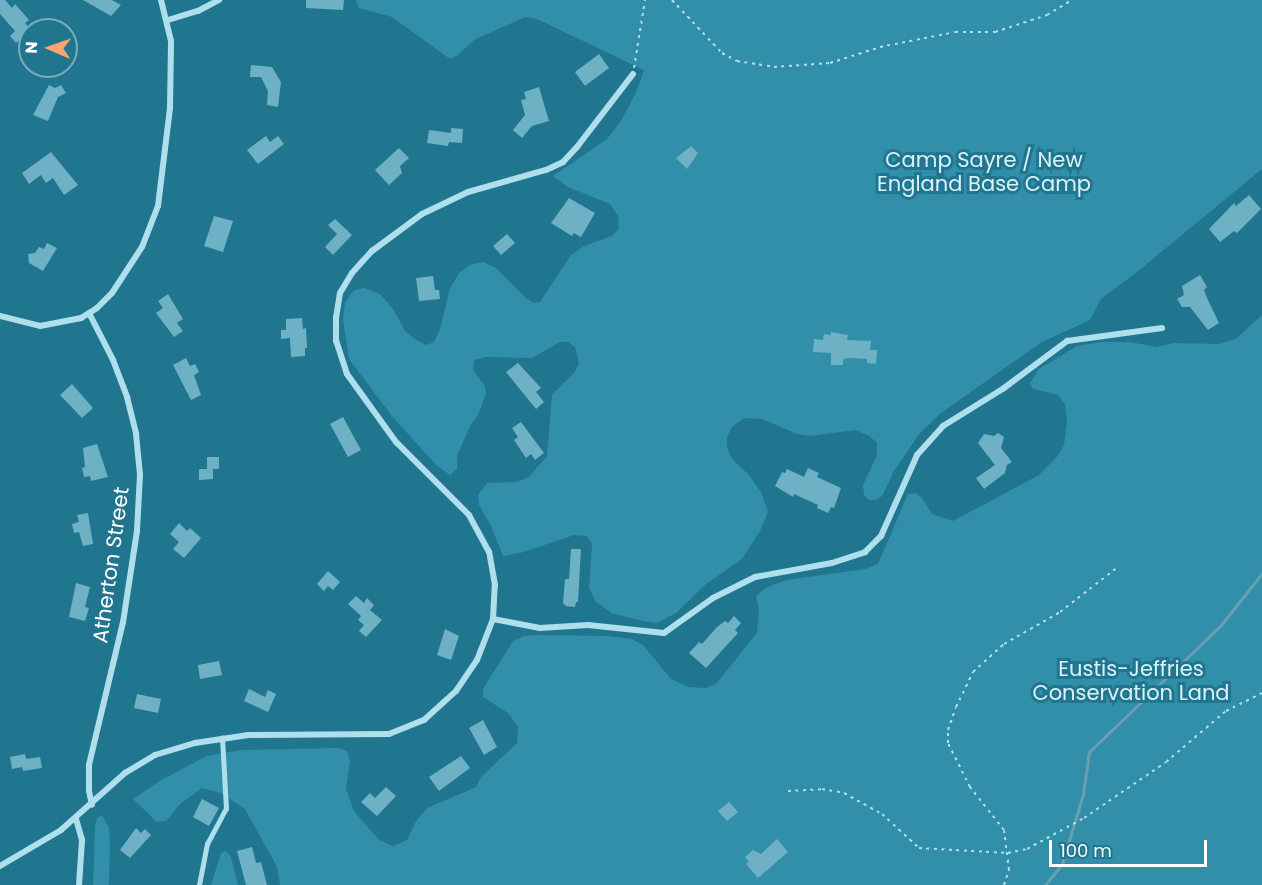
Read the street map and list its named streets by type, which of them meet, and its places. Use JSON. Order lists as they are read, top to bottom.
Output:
{
  "streets": {
    "street": ["Atherton Street"]
  },
  "parks": ["Camp Sayre / New England Base Camp", "Eustis-Jeffries Conservation Land"],
  "scale_bar": "100 m",
  "north": "left"
}
